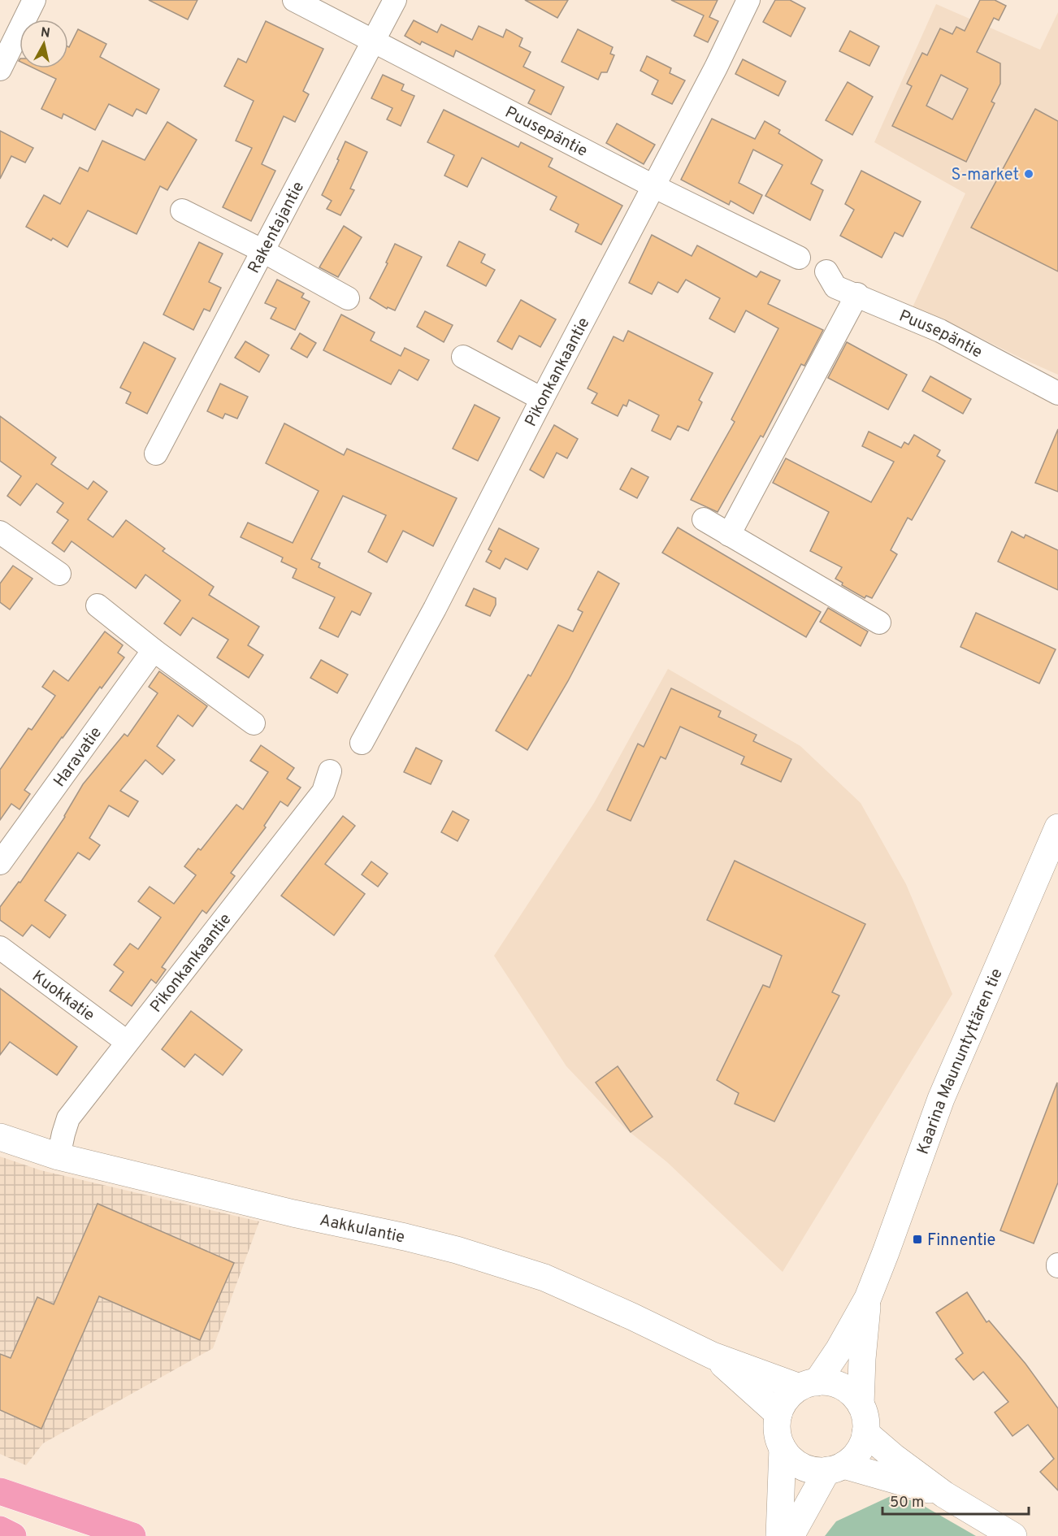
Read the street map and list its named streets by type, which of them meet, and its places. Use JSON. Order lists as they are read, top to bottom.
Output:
{
  "streets": {
    "street": [
      "Puusepäntie",
      "Rakentajantie",
      "Pikonkankaantie",
      "Haravatie",
      "Kuokkatie",
      "Kaarina Maununtyttären tie",
      "Aakkulantie"
    ]
  },
  "crossings": [
    ["Puusepäntie", "Rakentajantie"],
    ["Puusepäntie", "Pikonkankaantie"],
    ["Pikonkankaantie", "Kuokkatie"],
    ["Pikonkankaantie", "Aakkulantie"],
    ["Kaarina Maununtyttären tie", "Aakkulantie"]
  ],
  "places": {
    "other": ["S-market"],
    "transit": ["Finnentie"]
  },
  "scale_bar": "50 m",
  "north": "top"
}
